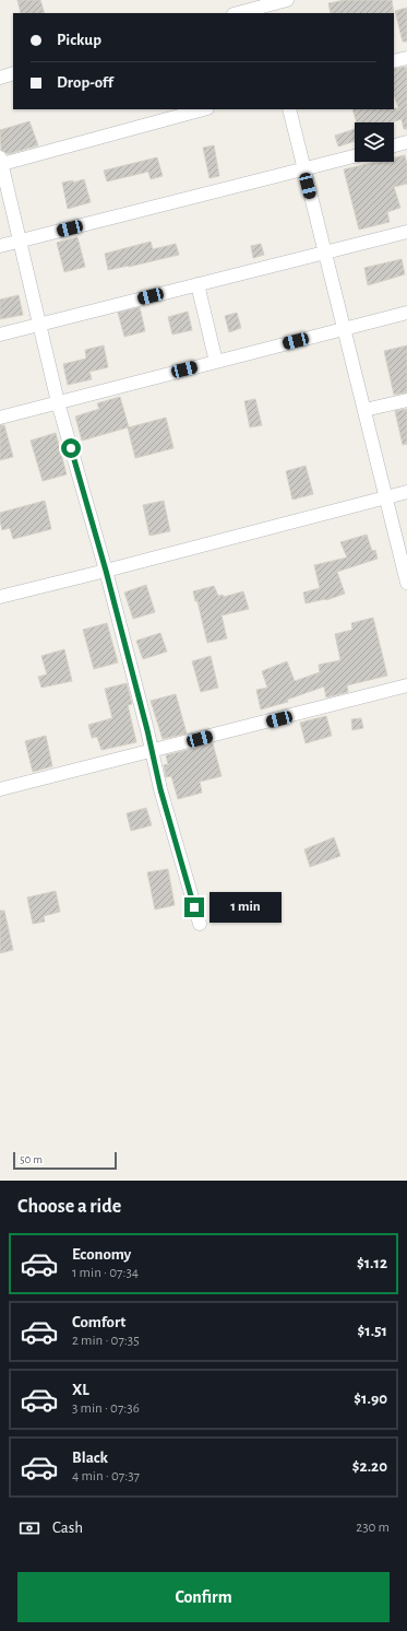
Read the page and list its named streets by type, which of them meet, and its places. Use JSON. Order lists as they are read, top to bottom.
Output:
{
  "scale_bar": "50 m",
  "page": {
    "banner": ["Pickup", "Drop-off"],
    "bubble": "1 min",
    "scale": "50 m",
    "heading": "Choose a ride",
    "list": [
      {
        "name": "Economy",
        "note": "1 min · 07:34",
        "value": "$1.12"
      },
      {
        "name": "Comfort",
        "note": "2 min · 07:35",
        "value": "$1.51"
      },
      {
        "name": "XL",
        "note": "3 min · 07:36",
        "value": "$1.90"
      },
      {
        "name": "Black",
        "note": "4 min · 07:37",
        "value": "$2.20"
      }
    ],
    "pay": ["Cash", "230 m"],
    "buttons": "Confirm"
  }
}
